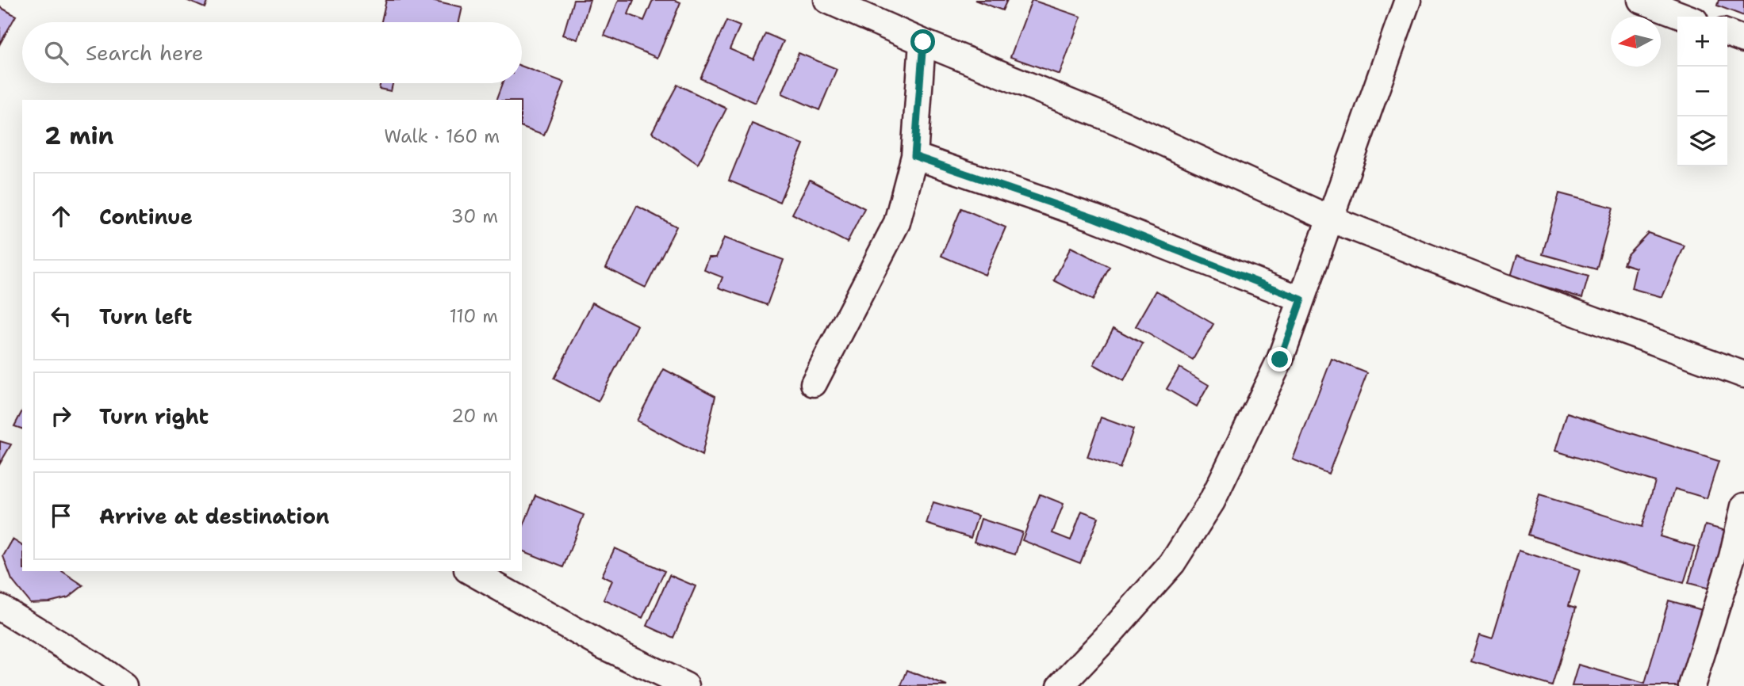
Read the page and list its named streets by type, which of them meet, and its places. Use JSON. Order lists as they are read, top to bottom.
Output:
{
  "north": "left",
  "page": {
    "map_buttons": ["+", "−"],
    "search": "Search here",
    "heading": ["2 min", "Walk · 160 m"],
    "list": [
      ["Continue", "30 m"],
      ["Turn left", "110 m"],
      ["Turn right", "20 m"],
      "Arrive at destination"
    ]
  }
}
